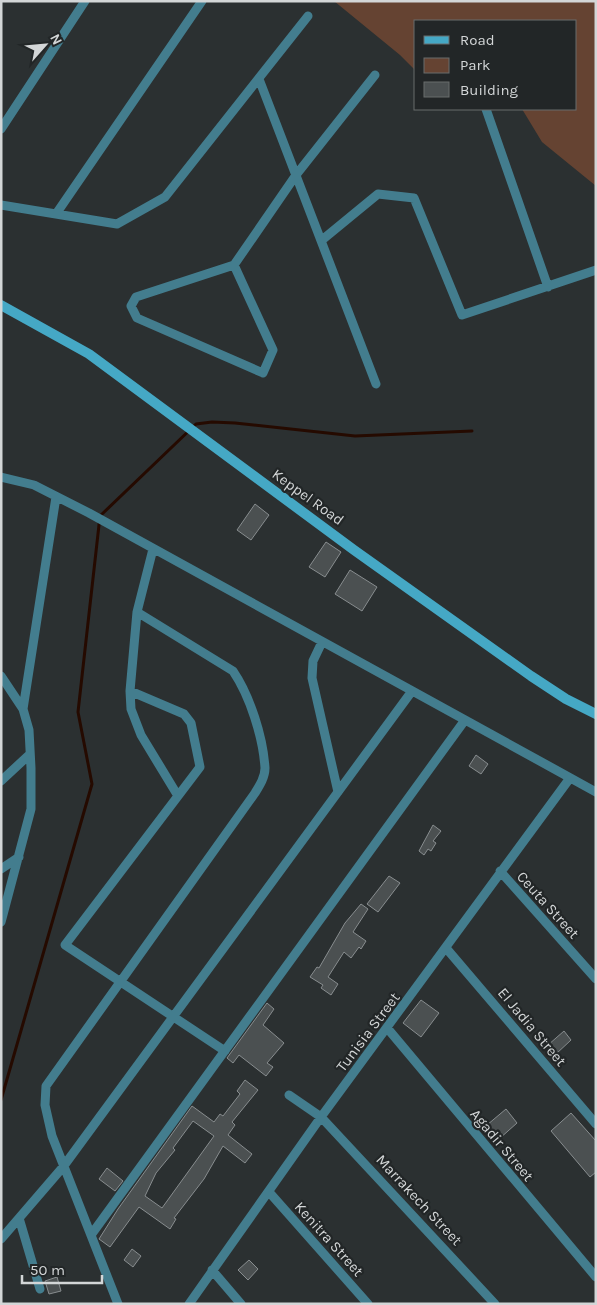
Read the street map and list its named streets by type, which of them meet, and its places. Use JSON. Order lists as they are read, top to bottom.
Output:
{
  "streets": {
    "street": [
      "Keppel Road",
      "Ceuta Street",
      "El Jadia Street",
      "Tunisia Street",
      "Agadir Street",
      "Marrakech Street",
      "Kenitra Street"
    ]
  },
  "crossings": [
    ["Ceuta Street", "Tunisia Street"],
    ["El Jadia Street", "Tunisia Street"],
    ["Tunisia Street", "Agadir Street"],
    ["Tunisia Street", "Marrakech Street"],
    ["Tunisia Street", "Kenitra Street"]
  ],
  "legend": ["Road", "Park", "Building"],
  "scale_bar": "50 m",
  "north": "top right"
}
